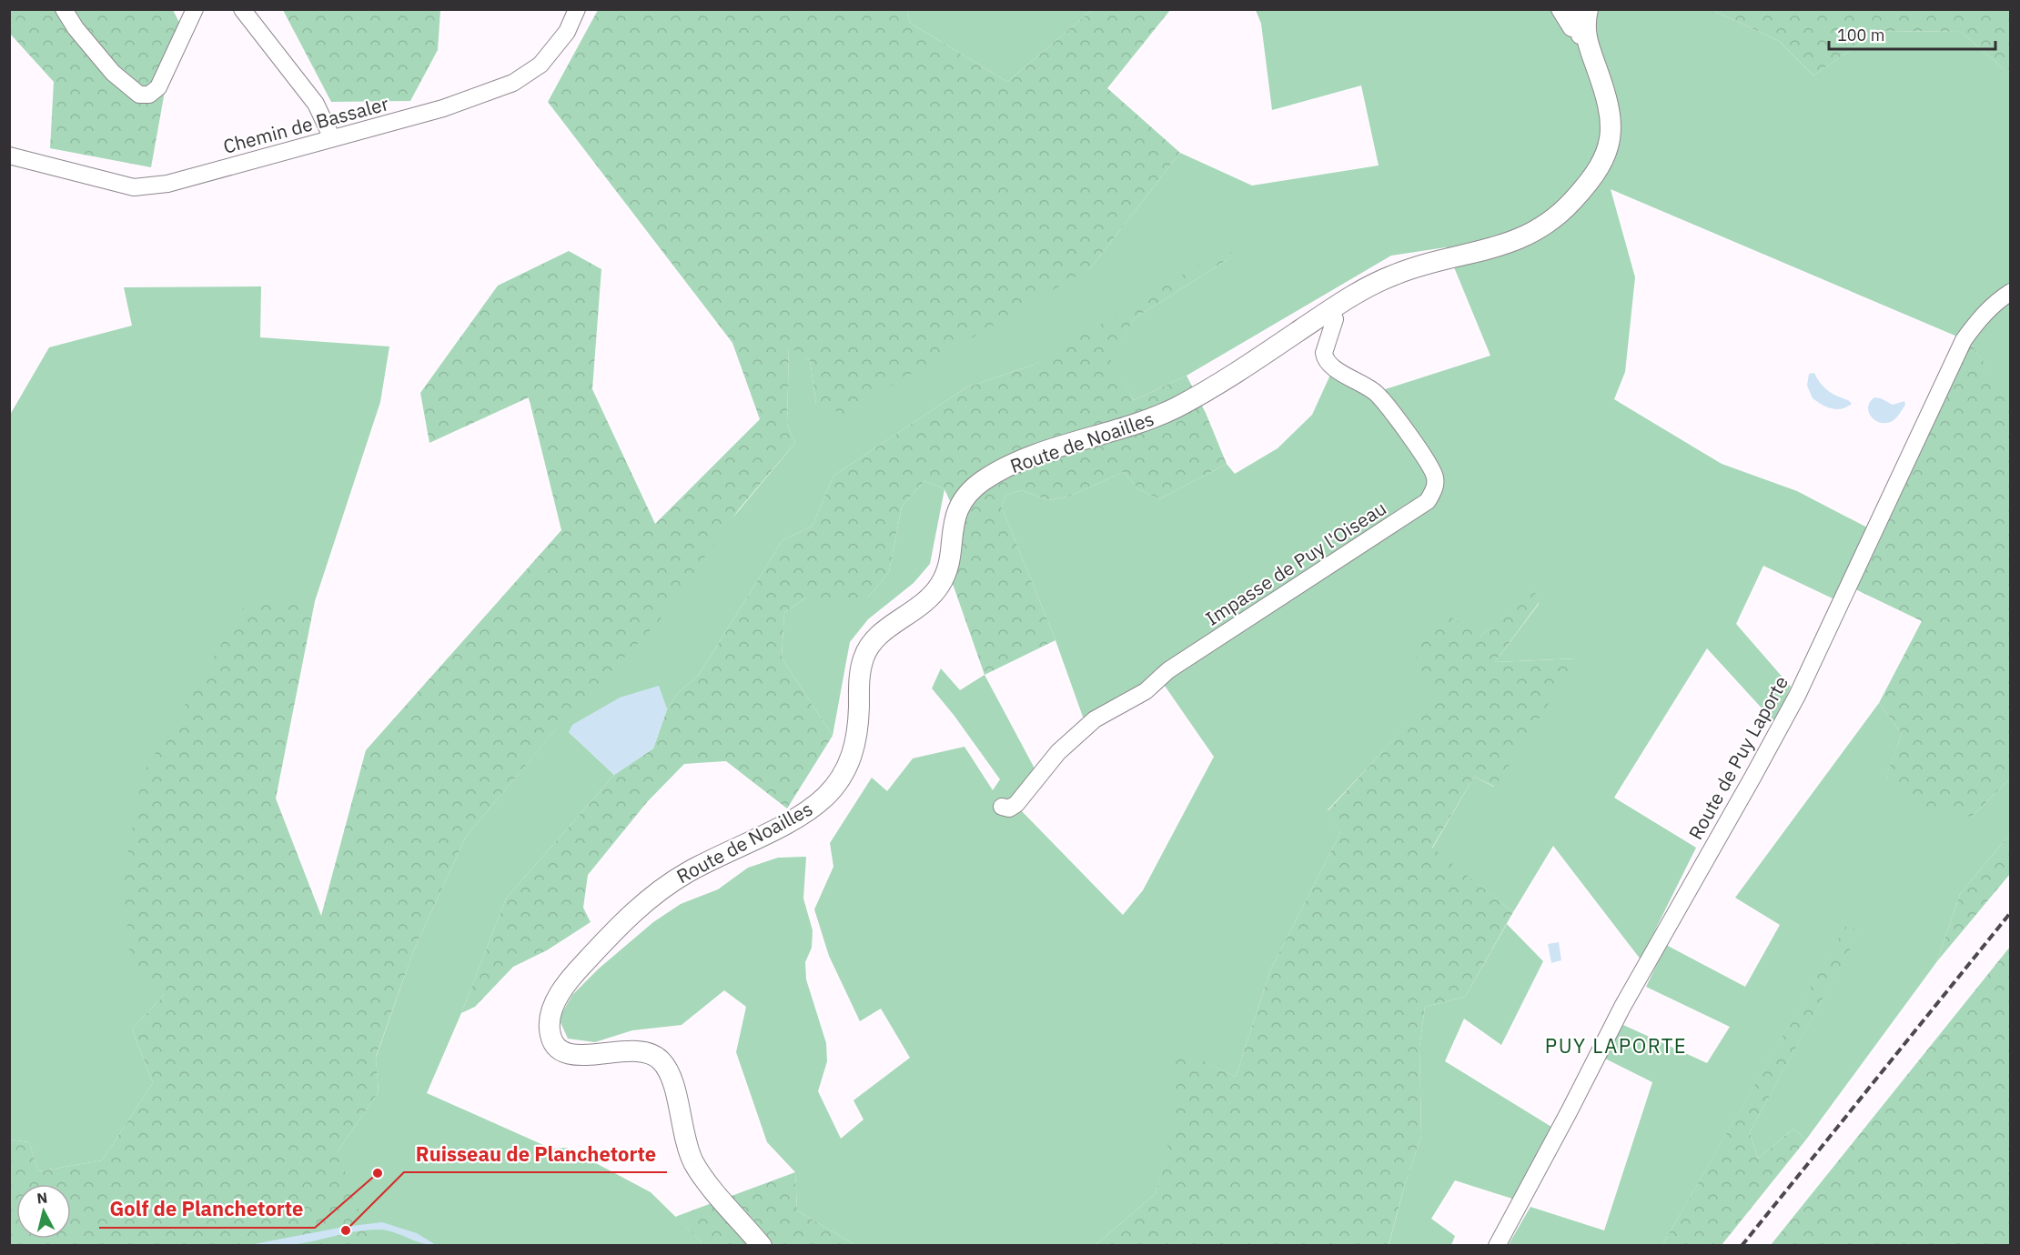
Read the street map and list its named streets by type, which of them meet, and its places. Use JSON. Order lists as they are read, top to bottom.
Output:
{
  "streets": {
    "main road": ["Route de Noailles"],
    "street": ["Chemin de Bassaler", "Impasse de Puy l'Oiseau", "Route de Puy Laporte"]
  },
  "crossings": [
    ["Route de Noailles", "Impasse de Puy l'Oiseau"]
  ],
  "districts": ["PUY LAPORTE"],
  "places": ["Golf de Planchetorte", "Ruisseau de Planchetorte"],
  "scale_bar": "100 m",
  "north": "top"
}
